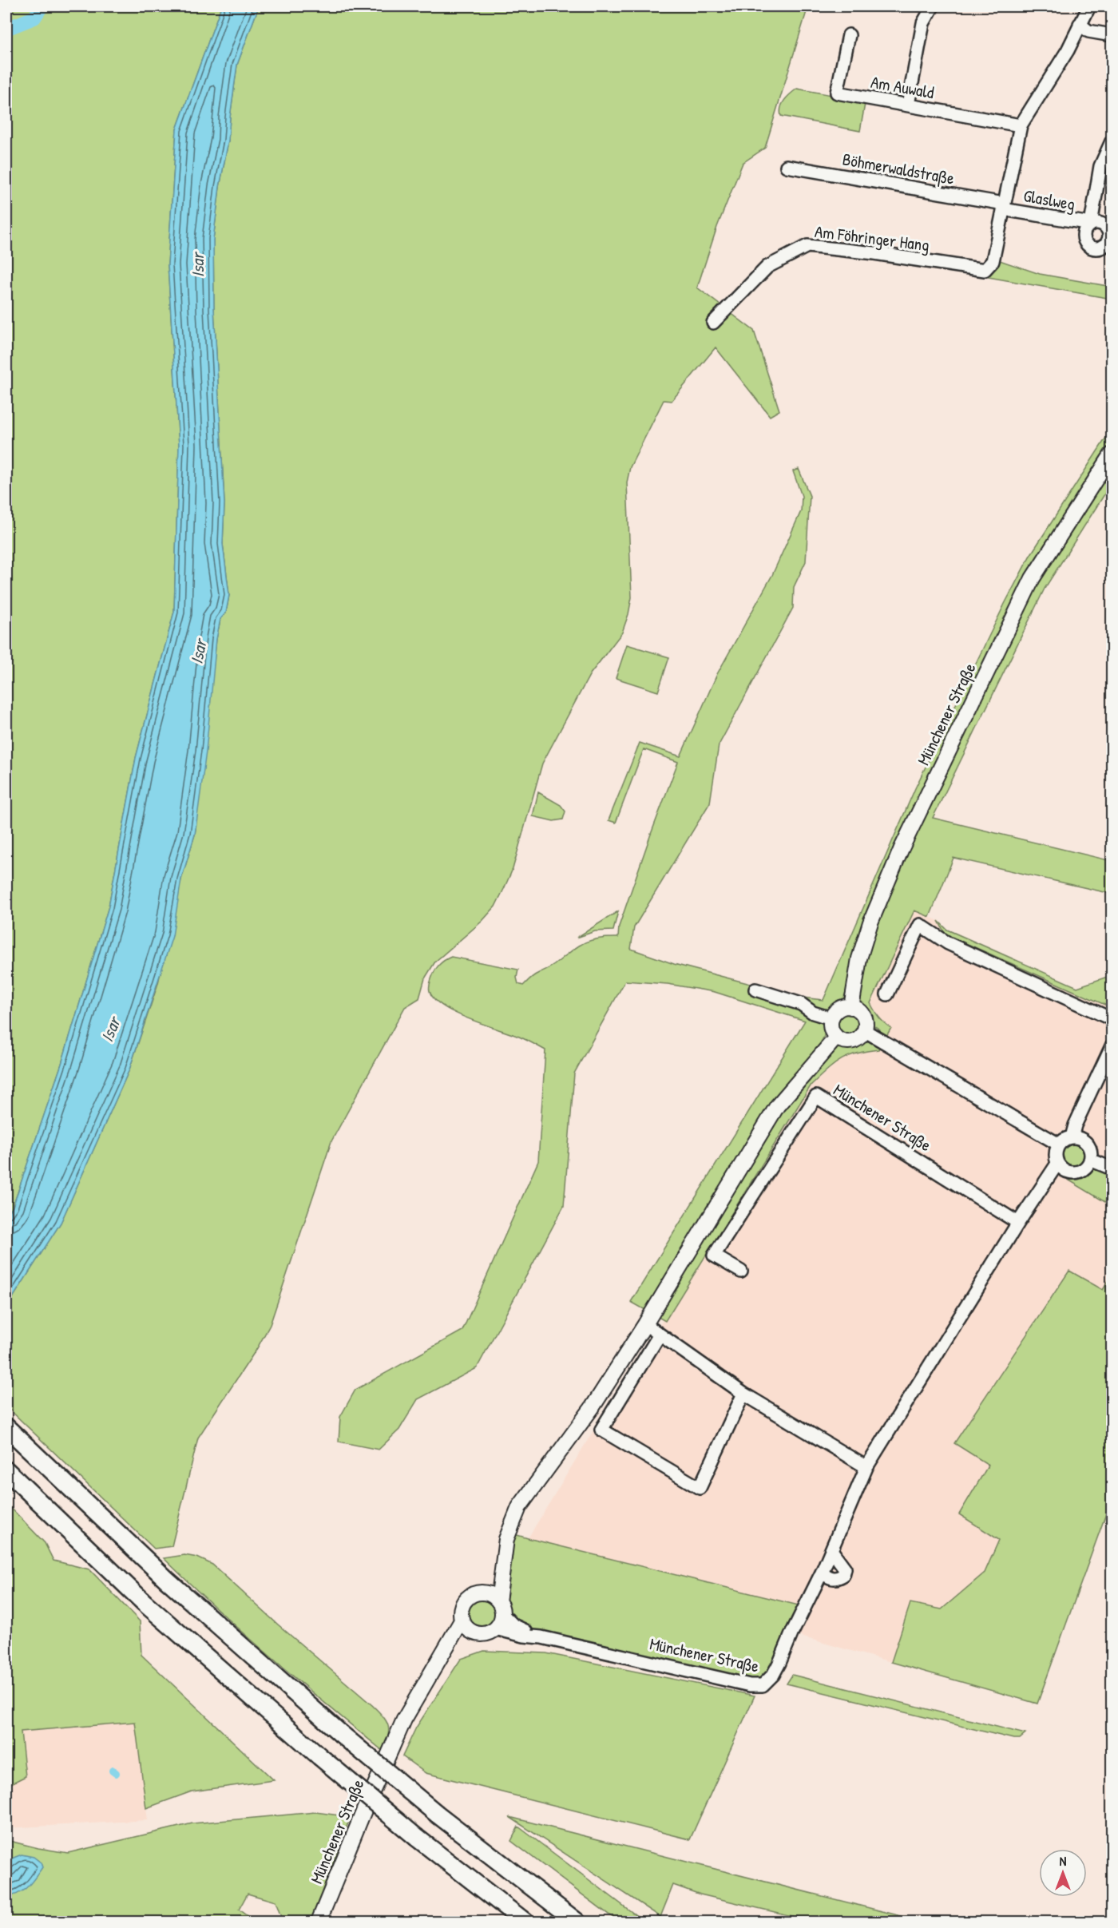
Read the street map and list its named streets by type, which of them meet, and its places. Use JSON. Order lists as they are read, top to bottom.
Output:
{
  "streets": {
    "main road": ["Münchener Straße"],
    "street": [
      "Am Auwald",
      "Böhmerwaldstraße",
      "Glaslweg",
      "Am Föhringer Hang"
    ]
  },
  "crossings": [
    ["Böhmerwaldstraße", "Glaslweg"],
    ["Böhmerwaldstraße", "Am Föhringer Hang"],
    ["Glaslweg", "Am Föhringer Hang"]
  ],
  "water": ["Isar"],
  "north": "top"
}
